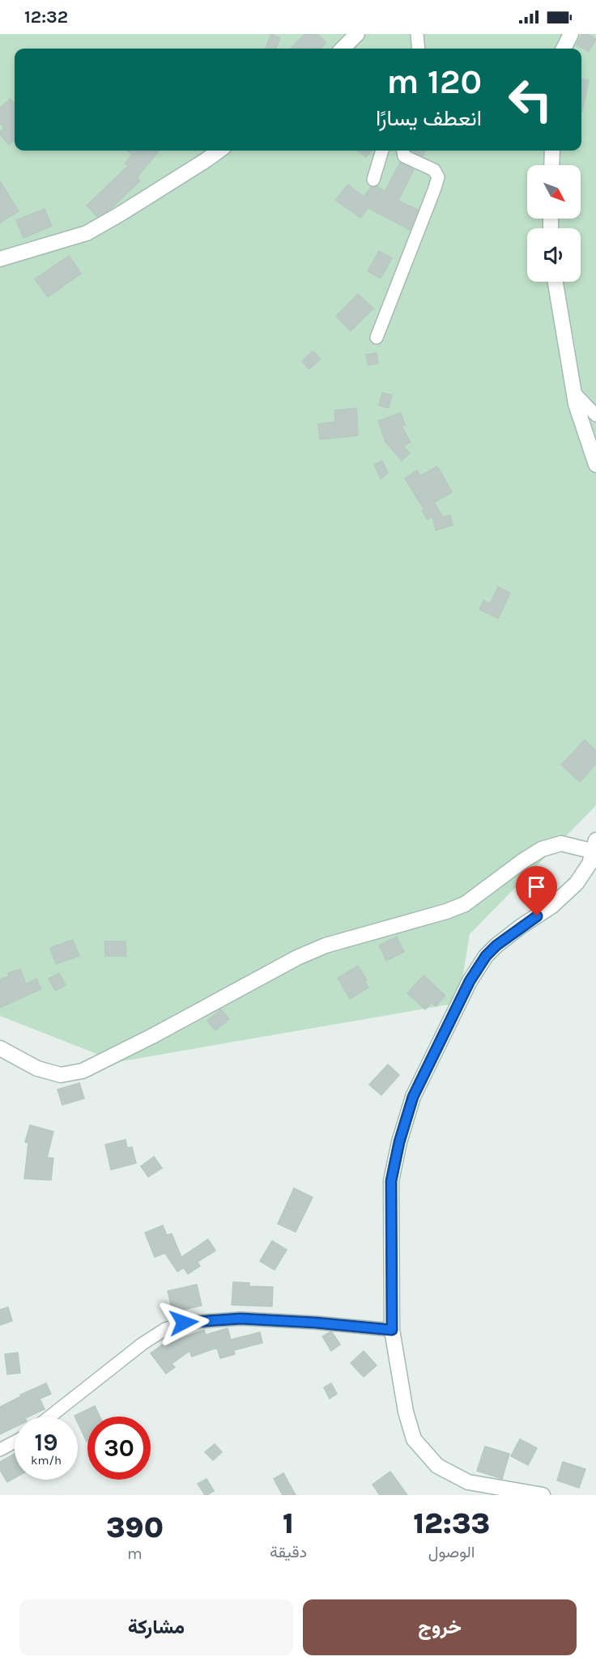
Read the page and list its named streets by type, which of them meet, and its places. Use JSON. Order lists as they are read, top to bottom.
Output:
{
  "north": "bottom right",
  "page": {
    "status": "12:32",
    "turn": ["120 m", "انعطف يسارًا"],
    "speed": "19 km/h",
    "limit": "30",
    "eta": [
      "12:33",
      "الوصول",
      "1",
      "دقيقة",
      "390",
      "m"
    ],
    "buttons": ["خروج", "مشاركة"]
  }
}
